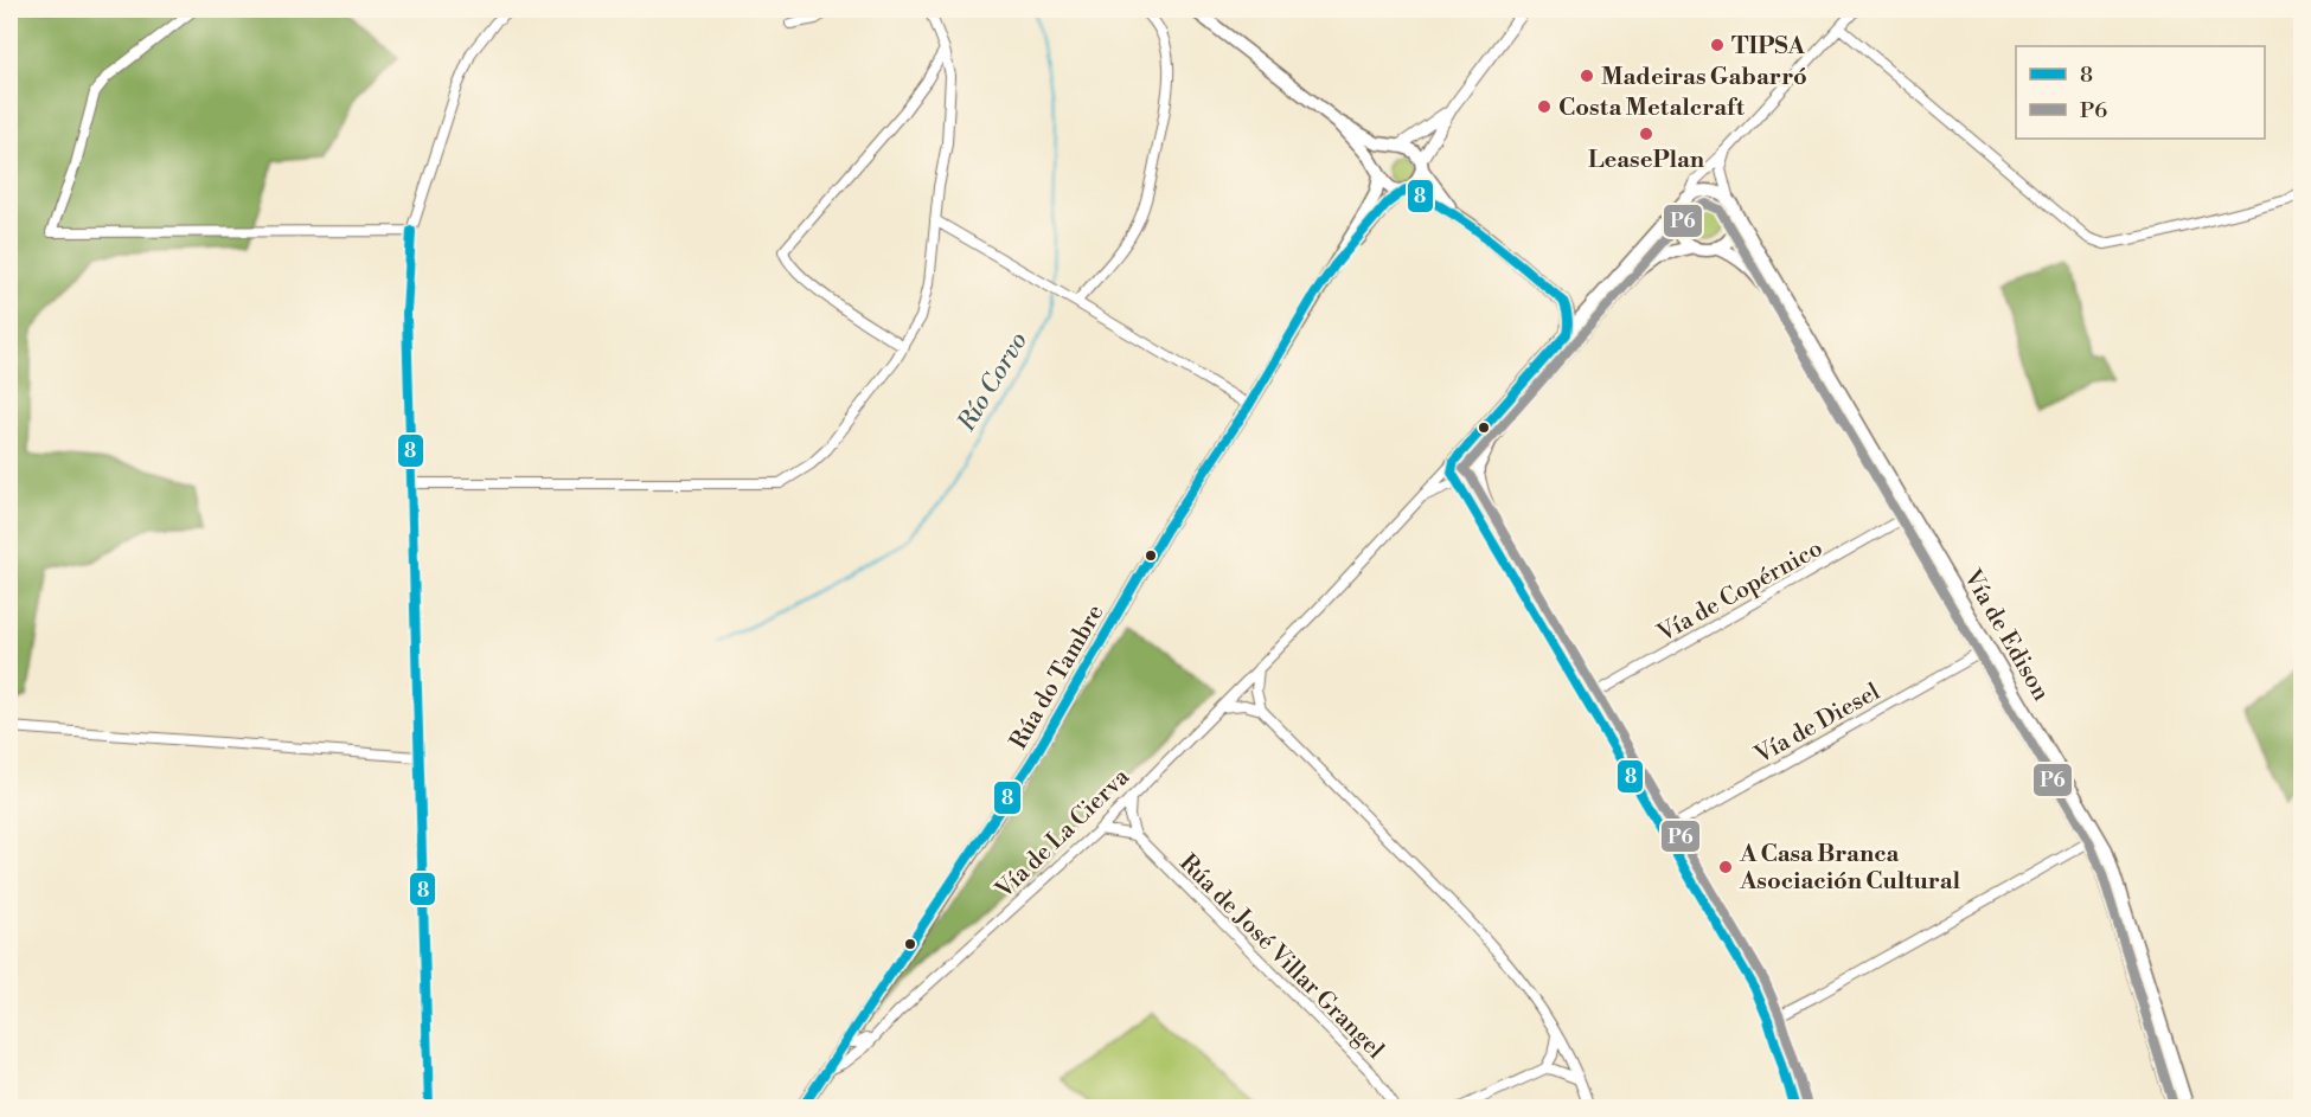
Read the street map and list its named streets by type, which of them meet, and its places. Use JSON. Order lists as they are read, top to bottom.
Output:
{
  "streets": {
    "main road": ["Vía de Edison", "Rúa do Tambre", "Vía de La Cierva"],
    "street": ["Vía de Copérnico", "Vía de Diesel", "Rúa de José Villar Grangel"]
  },
  "crossings": [
    ["Vía de Copérnico", "Vía de Edison"],
    ["Vía de Edison", "Vía de Diesel"],
    ["Vía de Edison", "Vía de La Cierva"],
    ["Rúa do Tambre", "Vía de La Cierva"],
    ["Vía de La Cierva", "Rúa de José Villar Grangel"]
  ],
  "water": ["Río Corvo"],
  "places": [
    "TIPSA",
    "Madeiras Gabarró",
    "Costa Metalcraft",
    "LeasePlan",
    "A Casa Branca Asociación Cultural"
  ],
  "lines": ["transit line 8", "transit line P6"],
  "legend": ["8", "P6"]
}
